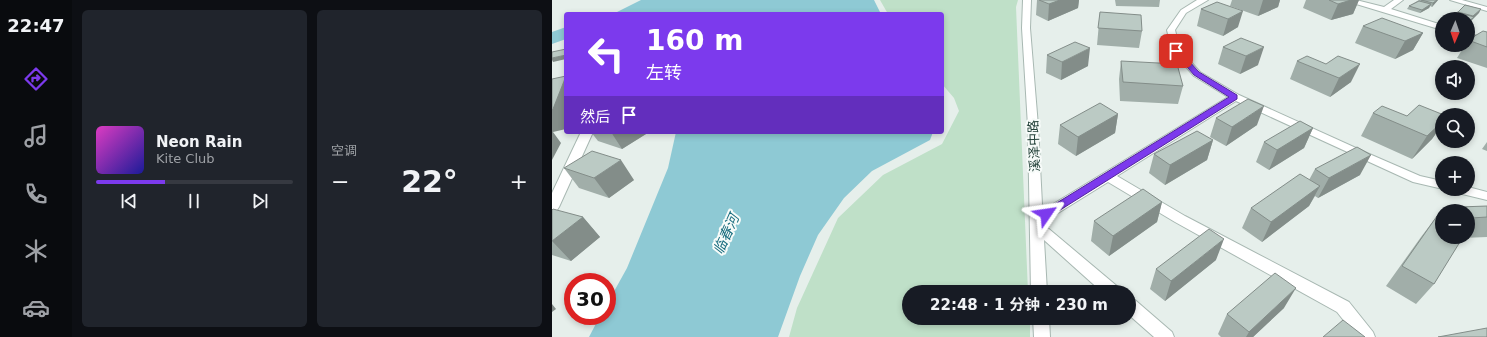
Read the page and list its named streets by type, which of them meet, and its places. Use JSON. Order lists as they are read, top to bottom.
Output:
{
  "streets": {
    "street": ["溪泽中路"]
  },
  "water": ["临春河"],
  "north": "bottom",
  "page": {
    "tabs": "22:47",
    "tile": "空调",
    "map_buttons": ["+", "−"],
    "turn": ["160 m", "左转"],
    "then": "然后",
    "song": ["Neon Rain", "Kite Club"],
    "heat": ["−", "22°", "+"],
    "limit": "30",
    "trip": "22:48 · 1 分钟 · 230 m"
  }
}
